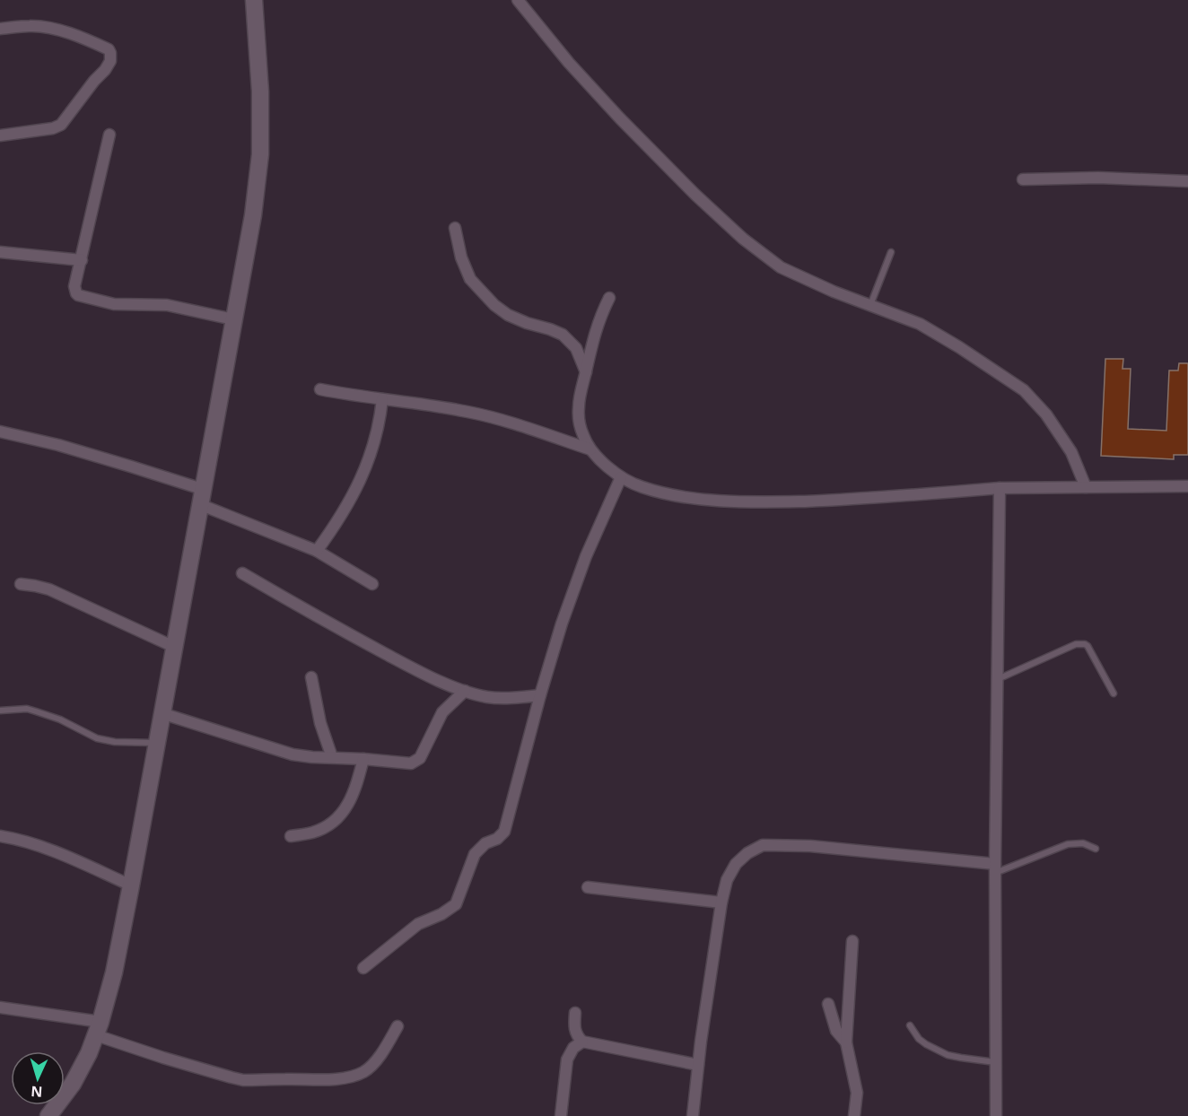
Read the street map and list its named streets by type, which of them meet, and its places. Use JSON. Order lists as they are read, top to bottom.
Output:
{
  "north": "bottom"
}
